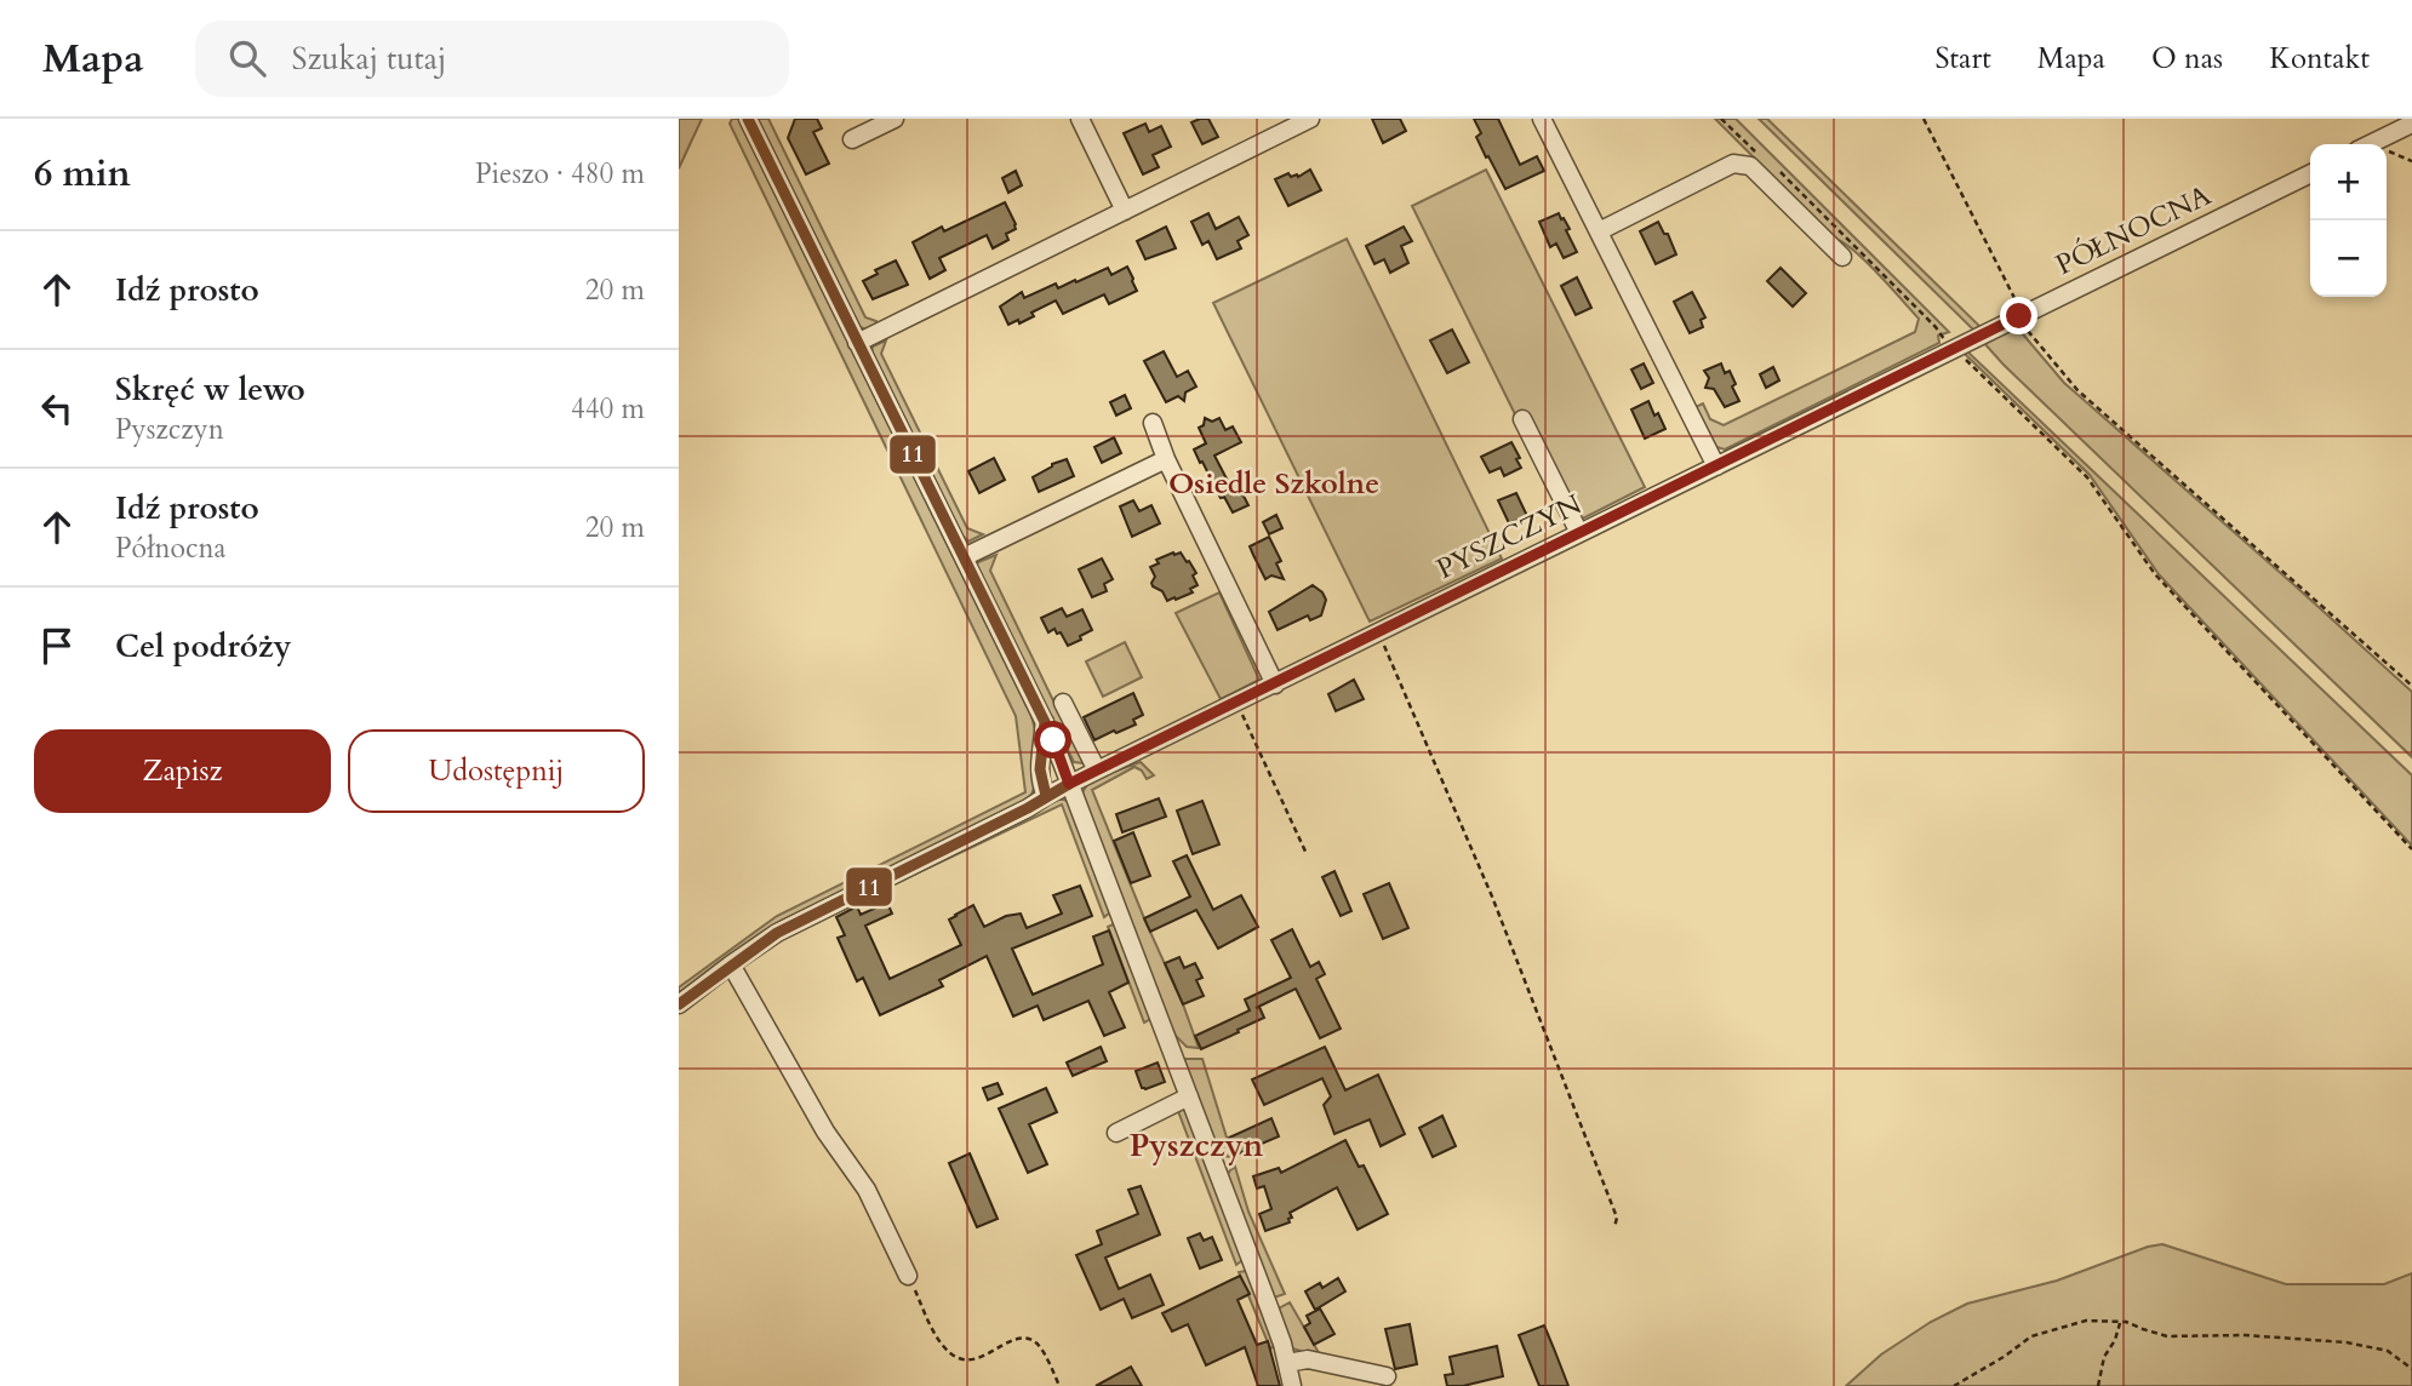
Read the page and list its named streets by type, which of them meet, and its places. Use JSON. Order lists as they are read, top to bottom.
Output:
{
  "streets": {
    "street": ["PÓŁNOCNA", "PYSZCZYN"]
  },
  "crossings": [
    ["PÓŁNOCNA", "PYSZCZYN"]
  ],
  "districts": ["Osiedle Szkolne", "Pyszczyn"],
  "lines": ["transit line 11"],
  "page": {
    "header": "Mapa",
    "search": "Szukaj tutaj",
    "nav": [
      "Start",
      "Mapa",
      "O nas",
      "Kontakt"
    ],
    "heading": ["6 min", "Pieszo · 480 m"],
    "map_buttons": ["+", "−"],
    "list": [
      ["Idź prosto", "20 m"],
      ["Skręć w lewo", "Pyszczyn", "440 m"],
      ["Idź prosto", "Północna", "20 m"],
      "Cel podróży"
    ],
    "buttons": ["Zapisz", "Udostępnij"]
  }
}
